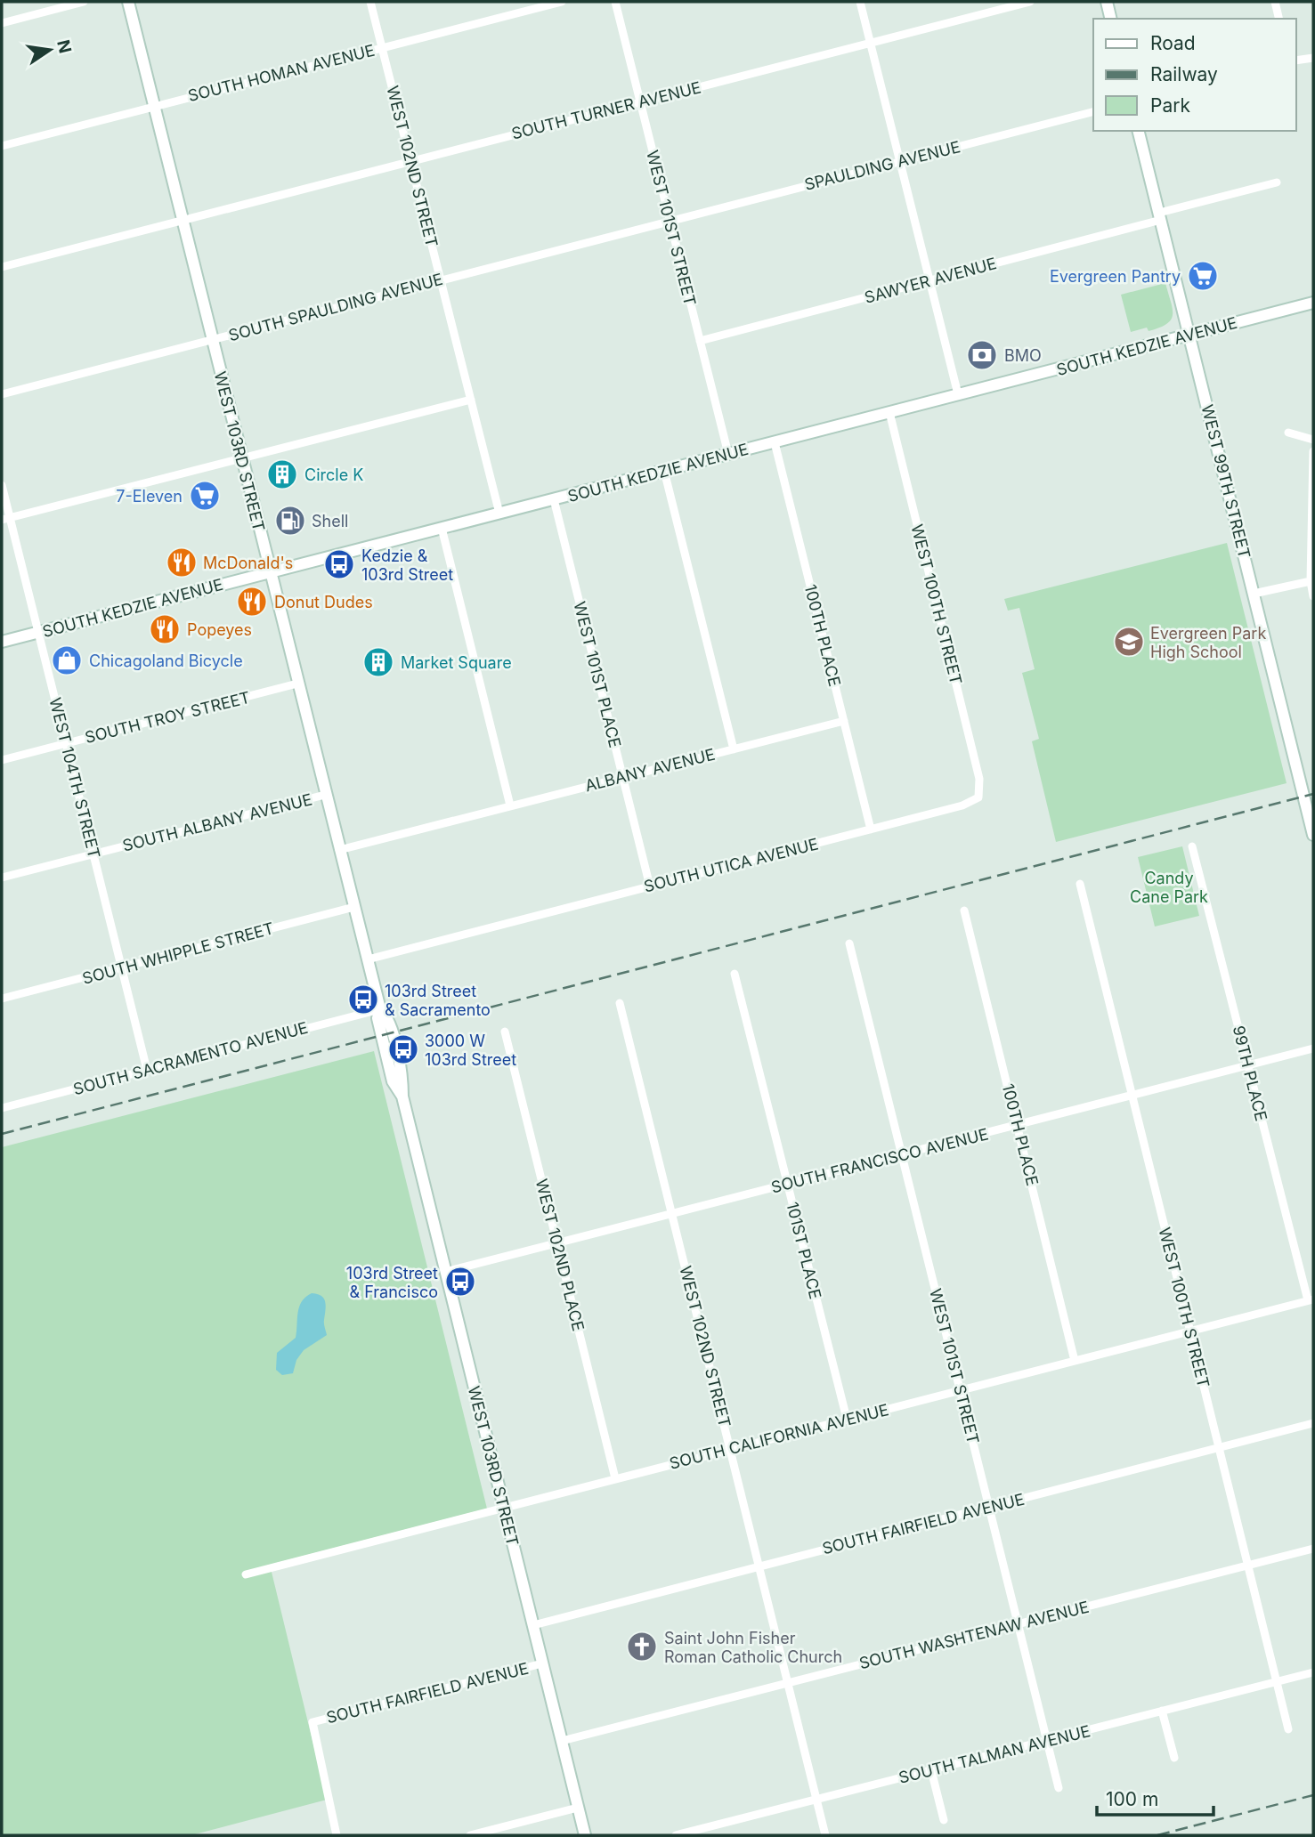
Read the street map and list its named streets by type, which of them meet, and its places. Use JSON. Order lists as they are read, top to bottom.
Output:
{
  "streets": {
    "main road": ["SOUTH KEDZIE AVENUE", "WEST 103RD STREET", "WEST 99TH STREET"],
    "street": [
      "SOUTH HOMAN AVENUE",
      "SOUTH TURNER AVENUE",
      "SPAULDING AVENUE",
      "WEST 102ND STREET",
      "WEST 101ST STREET",
      "SAWYER AVENUE",
      "SOUTH SPAULDING AVENUE",
      "WEST 100TH STREET",
      "100TH PLACE",
      "WEST 101ST PLACE",
      "SOUTH TROY STREET",
      "ALBANY AVENUE",
      "WEST 104TH STREET",
      "SOUTH ALBANY AVENUE",
      "SOUTH UTICA AVENUE",
      "SOUTH WHIPPLE STREET",
      "SOUTH SACRAMENTO AVENUE",
      "99TH PLACE",
      "SOUTH FRANCISCO AVENUE",
      "101ST PLACE",
      "WEST 102ND PLACE",
      "SOUTH CALIFORNIA AVENUE",
      "SOUTH FAIRFIELD AVENUE",
      "SOUTH WASHTENAW AVENUE",
      "SOUTH TALMAN AVENUE"
    ]
  },
  "crossings": [
    ["SOUTH HOMAN AVENUE", "WEST 102ND STREET"],
    ["SOUTH HOMAN AVENUE", "WEST 103RD STREET"],
    ["SOUTH TURNER AVENUE", "WEST 102ND STREET"],
    ["SOUTH TURNER AVENUE", "WEST 101ST STREET"],
    ["SOUTH TURNER AVENUE", "WEST 103RD STREET"],
    ["SPAULDING AVENUE", "WEST 101ST STREET"],
    ["SPAULDING AVENUE", "SOUTH SPAULDING AVENUE"],
    ["WEST 102ND STREET", "SOUTH SPAULDING AVENUE"],
    ["WEST 102ND STREET", "SOUTH KEDZIE AVENUE"],
    ["WEST 102ND STREET", "SOUTH FRANCISCO AVENUE"],
    ["WEST 102ND STREET", "SOUTH CALIFORNIA AVENUE"],
    ["WEST 102ND STREET", "SOUTH FAIRFIELD AVENUE"],
    ["WEST 102ND STREET", "SOUTH WASHTENAW AVENUE"],
    ["WEST 102ND STREET", "SOUTH TALMAN AVENUE"],
    ["WEST 101ST STREET", "SAWYER AVENUE"],
    ["WEST 101ST STREET", "SOUTH SPAULDING AVENUE"],
    ["WEST 101ST STREET", "SOUTH KEDZIE AVENUE"],
    ["WEST 101ST STREET", "SOUTH FRANCISCO AVENUE"],
    ["WEST 101ST STREET", "SOUTH CALIFORNIA AVENUE"],
    ["WEST 101ST STREET", "SOUTH FAIRFIELD AVENUE"],
    ["WEST 101ST STREET", "SOUTH WASHTENAW AVENUE"],
    ["WEST 101ST STREET", "SOUTH TALMAN AVENUE"],
    ["SAWYER AVENUE", "WEST 99TH STREET"],
    ["SOUTH SPAULDING AVENUE", "WEST 103RD STREET"],
    ["SOUTH KEDZIE AVENUE", "WEST 103RD STREET"],
    ["SOUTH KEDZIE AVENUE", "WEST 99TH STREET"],
    ["SOUTH KEDZIE AVENUE", "WEST 100TH STREET"],
    ["SOUTH KEDZIE AVENUE", "100TH PLACE"],
    ["SOUTH KEDZIE AVENUE", "WEST 101ST PLACE"],
    ["SOUTH KEDZIE AVENUE", "WEST 104TH STREET"],
    ["WEST 103RD STREET", "SOUTH TROY STREET"],
    ["WEST 103RD STREET", "ALBANY AVENUE"],
    ["WEST 103RD STREET", "SOUTH ALBANY AVENUE"],
    ["WEST 103RD STREET", "SOUTH UTICA AVENUE"],
    ["WEST 103RD STREET", "SOUTH WHIPPLE STREET"],
    ["WEST 103RD STREET", "SOUTH SACRAMENTO AVENUE"],
    ["WEST 103RD STREET", "SOUTH FRANCISCO AVENUE"],
    ["WEST 103RD STREET", "SOUTH CALIFORNIA AVENUE"],
    ["WEST 103RD STREET", "SOUTH FAIRFIELD AVENUE"],
    ["WEST 103RD STREET", "SOUTH WASHTENAW AVENUE"],
    ["WEST 100TH STREET", "SOUTH UTICA AVENUE"],
    ["WEST 100TH STREET", "SOUTH FRANCISCO AVENUE"],
    ["WEST 100TH STREET", "SOUTH CALIFORNIA AVENUE"],
    ["WEST 100TH STREET", "SOUTH FAIRFIELD AVENUE"],
    ["WEST 100TH STREET", "SOUTH WASHTENAW AVENUE"],
    ["WEST 100TH STREET", "SOUTH TALMAN AVENUE"],
    ["100TH PLACE", "ALBANY AVENUE"],
    ["100TH PLACE", "SOUTH UTICA AVENUE"],
    ["100TH PLACE", "SOUTH FRANCISCO AVENUE"],
    ["100TH PLACE", "SOUTH CALIFORNIA AVENUE"],
    ["WEST 101ST PLACE", "ALBANY AVENUE"],
    ["WEST 101ST PLACE", "SOUTH UTICA AVENUE"],
    ["SOUTH TROY STREET", "WEST 104TH STREET"],
    ["WEST 104TH STREET", "SOUTH ALBANY AVENUE"],
    ["WEST 104TH STREET", "SOUTH WHIPPLE STREET"],
    ["WEST 104TH STREET", "SOUTH SACRAMENTO AVENUE"],
    ["99TH PLACE", "SOUTH FRANCISCO AVENUE"],
    ["99TH PLACE", "SOUTH CALIFORNIA AVENUE"],
    ["SOUTH FRANCISCO AVENUE", "101ST PLACE"],
    ["SOUTH FRANCISCO AVENUE", "WEST 102ND PLACE"],
    ["101ST PLACE", "SOUTH CALIFORNIA AVENUE"],
    ["WEST 102ND PLACE", "SOUTH CALIFORNIA AVENUE"]
  ],
  "parks": ["Candy Cane Park"],
  "places": {
    "supermarket": ["Evergreen Pantry", "7-Eleven"],
    "bank": ["BMO"],
    "building": ["Circle K", "Market Square"],
    "fuel station": ["Shell"],
    "restaurant": ["McDonald's", "Donut Dudes", "Popeyes"],
    "bus stop": [
      "Kedzie & 103rd Street",
      "103rd Street & Sacramento",
      "3000 W 103rd Street",
      "103rd Street & Francisco"
    ],
    "school or university": ["Evergreen Park High School"],
    "shop": ["Chicagoland Bicycle"],
    "church": ["Saint John Fisher Roman Catholic Church"]
  },
  "legend": ["Road", "Railway", "Park"],
  "scale_bar": "100 m",
  "north": "right"
}
